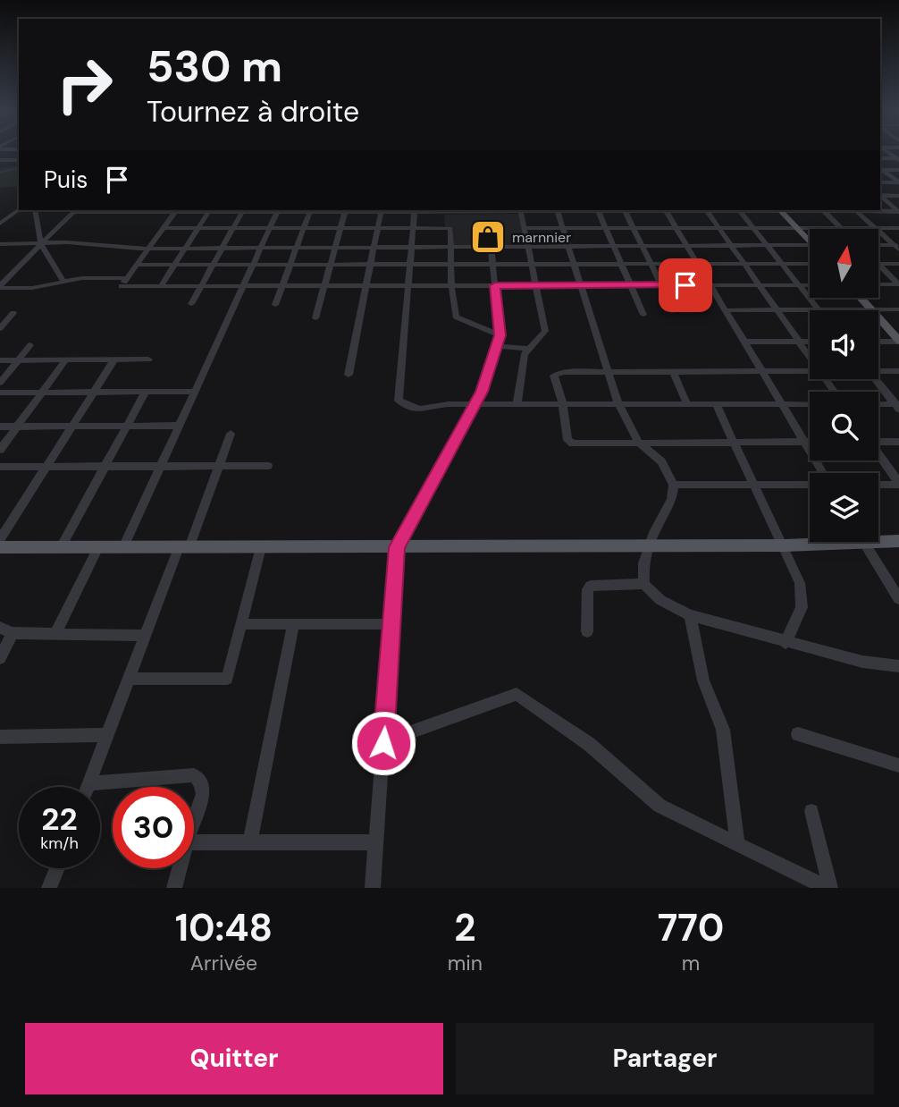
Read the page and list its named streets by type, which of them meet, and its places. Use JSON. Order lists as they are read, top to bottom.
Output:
{
  "places": {
    "shop": ["marnnier"]
  },
  "north": "top",
  "page": {
    "turn": ["530 m", "Tournez à droite"],
    "then": "Puis",
    "speed": "22 km/h",
    "limit": "30",
    "eta": [
      "10:48",
      "Arrivée",
      "2",
      "min",
      "770",
      "m"
    ],
    "buttons": ["Quitter", "Partager"]
  }
}
